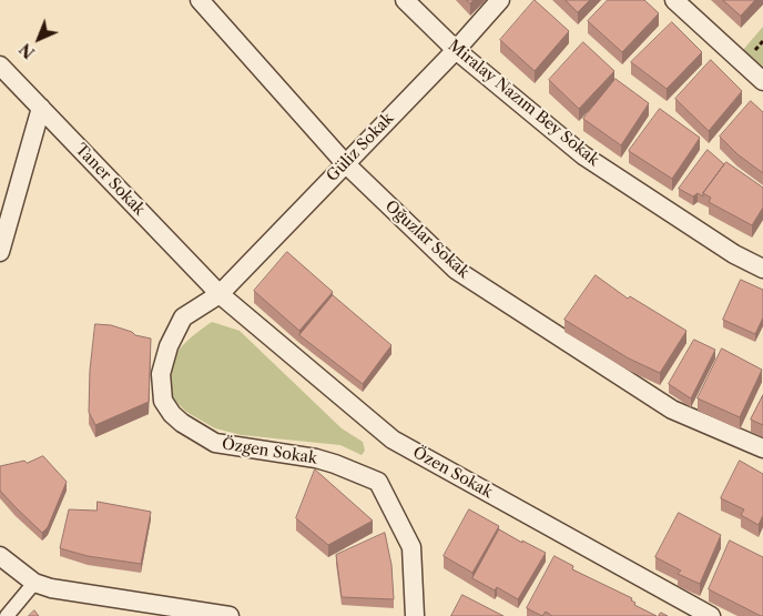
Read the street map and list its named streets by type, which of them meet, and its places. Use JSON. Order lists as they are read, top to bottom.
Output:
{
  "streets": {
    "street": [
      "Miralay Nazım Bey Sokak",
      "Güliz Sokak",
      "Taner Sokak",
      "Oğuzlar Sokak",
      "Özgen Sokak",
      "Özen Sokak"
    ]
  },
  "crossings": [
    ["Miralay Nazım Bey Sokak", "Güliz Sokak"],
    ["Güliz Sokak", "Taner Sokak"],
    ["Güliz Sokak", "Oğuzlar Sokak"],
    ["Güliz Sokak", "Özgen Sokak"],
    ["Güliz Sokak", "Özen Sokak"],
    ["Taner Sokak", "Özgen Sokak"],
    ["Taner Sokak", "Özen Sokak"],
    ["Özgen Sokak", "Özen Sokak"]
  ],
  "north": "bottom left"
}
